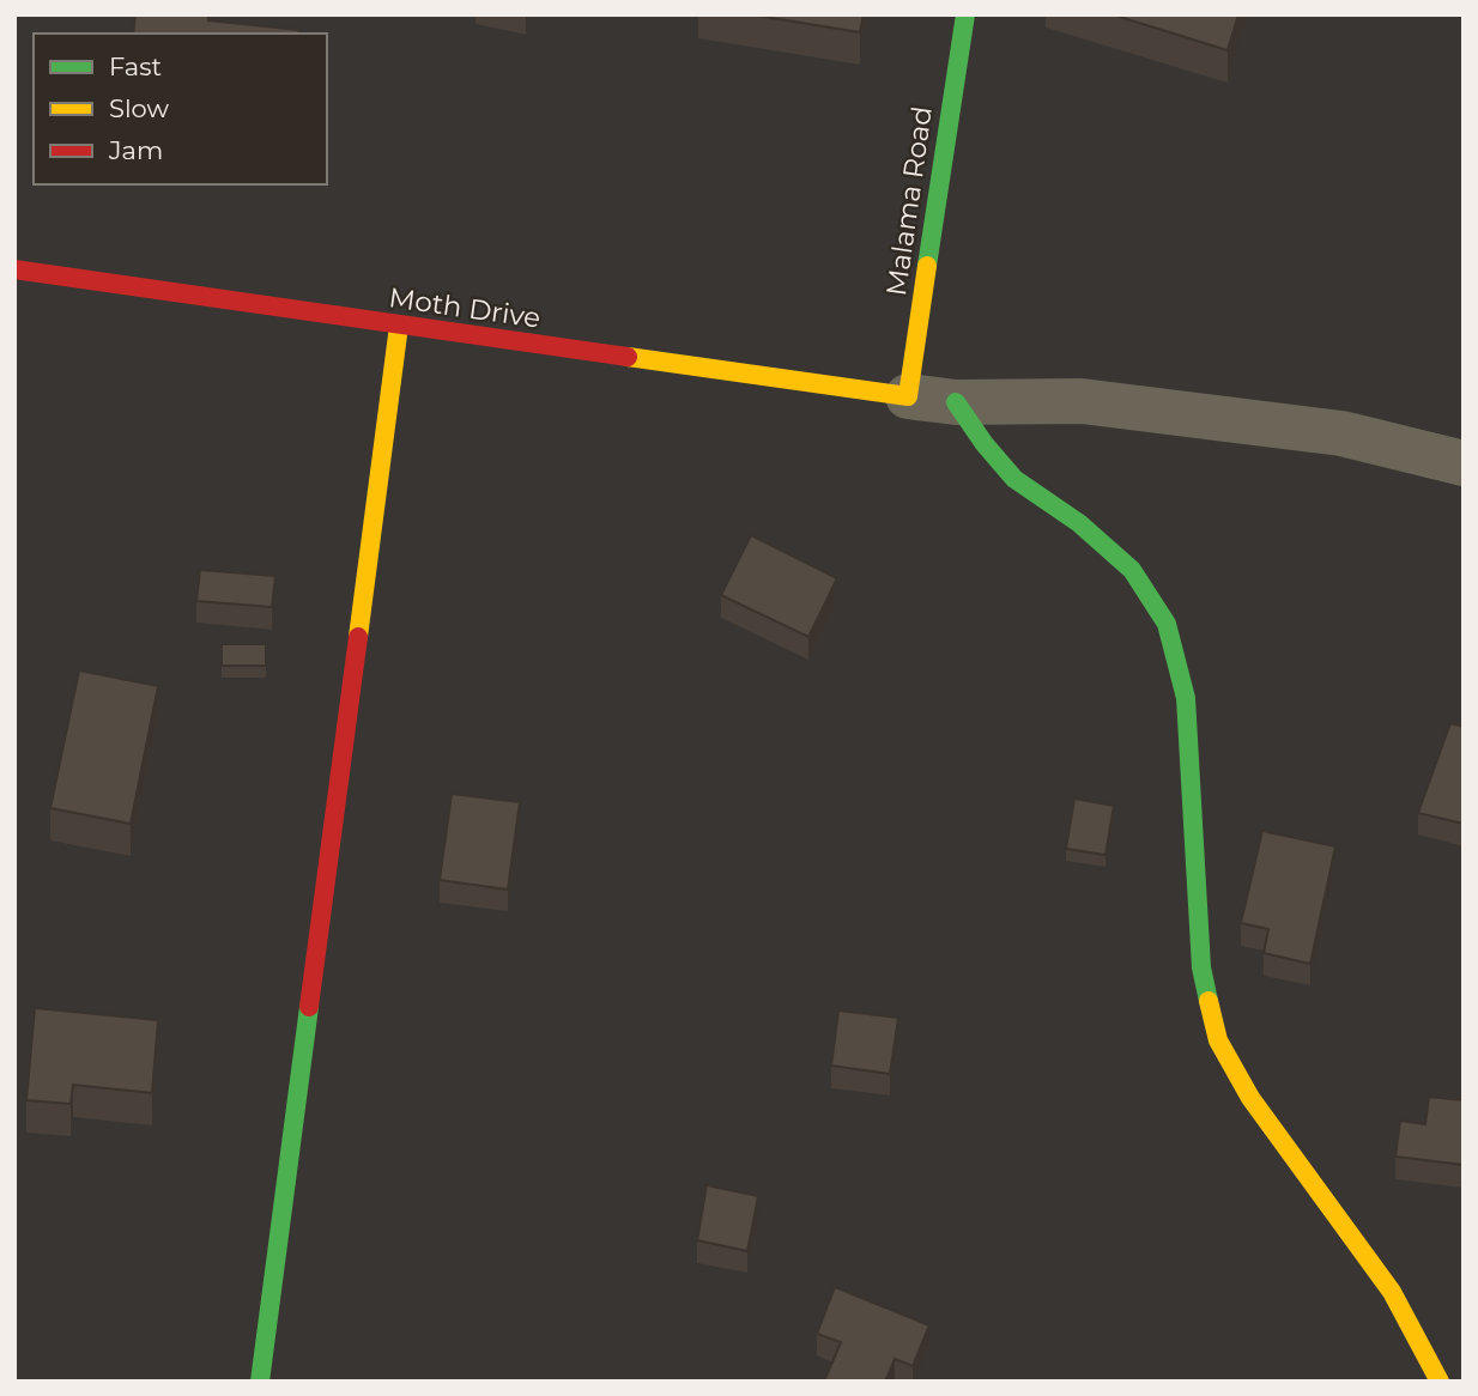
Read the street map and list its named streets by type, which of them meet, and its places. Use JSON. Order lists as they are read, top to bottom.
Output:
{
  "streets": {
    "street": ["Malama Road", "Moth Drive"]
  },
  "crossings": [
    ["Malama Road", "Moth Drive"]
  ],
  "legend": ["Fast", "Slow", "Jam"]
}
